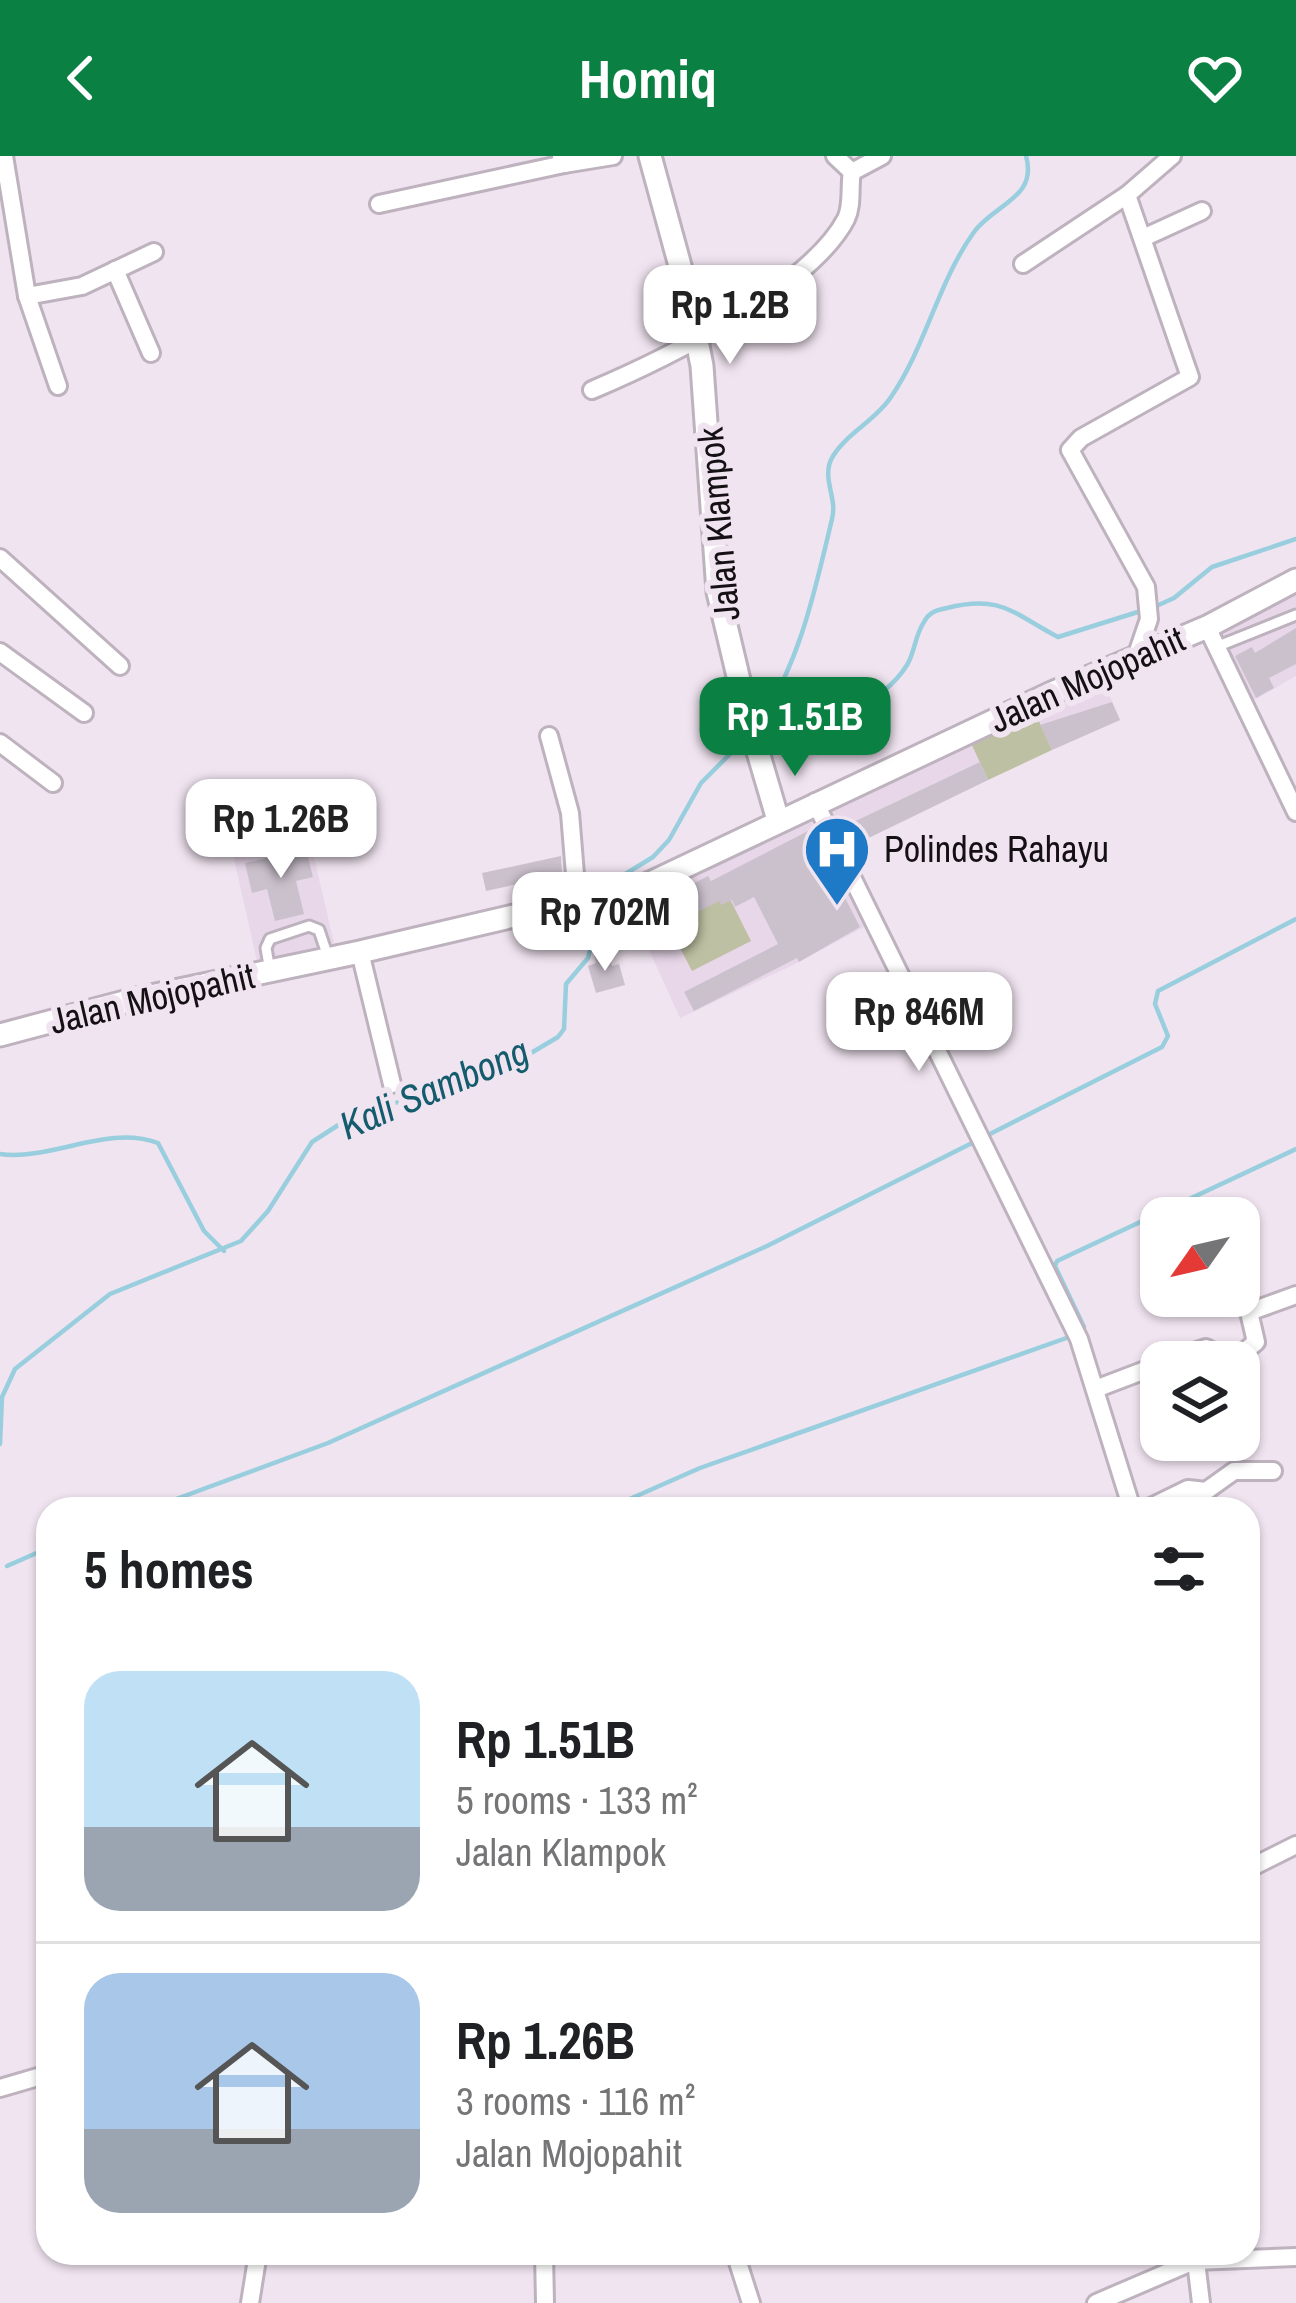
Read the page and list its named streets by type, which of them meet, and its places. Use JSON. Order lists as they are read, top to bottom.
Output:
{
  "streets": {
    "street": ["Jalan Klampok", "Jalan Mojopahit"]
  },
  "crossings": [
    ["Jalan Klampok", "Jalan Mojopahit"]
  ],
  "water": ["Kali Sambong"],
  "places": {
    "hospital": ["Polindes Rahayu"]
  },
  "north": "bottom left",
  "page": {
    "header": "Homiq",
    "price": [
      "Rp 1.2B",
      "Rp 1.51B",
      "Rp 1.26B",
      "Rp 702M",
      "Rp 846M"
    ],
    "heading": "5 homes",
    "list": [
      {
        "name": "Rp 1.51B",
        "note": "5 rooms · 133 m² · Jalan Klampok"
      },
      {
        "name": "Rp 1.26B",
        "note": "3 rooms · 116 m² · Jalan Mojopahit"
      }
    ]
  }
}
